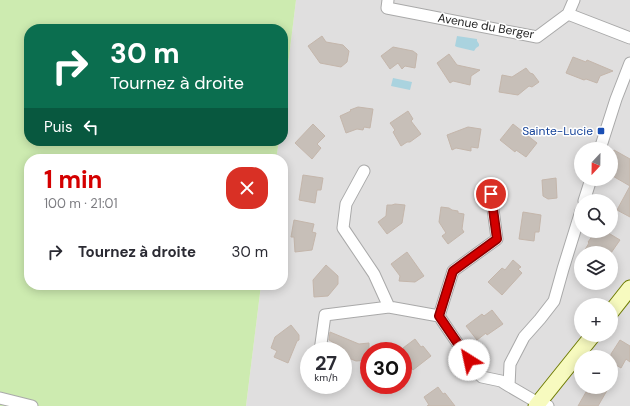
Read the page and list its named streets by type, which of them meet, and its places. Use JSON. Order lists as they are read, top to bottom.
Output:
{
  "streets": {
    "street": ["Avenue du Berger"]
  },
  "places": {
    "transit": ["Sainte-Lucie"]
  },
  "north": "bottom",
  "page": {
    "turn": ["30 m", "Tournez à droite"],
    "then": "Puis",
    "map_buttons": ["+", "−"],
    "heading": ["1 min", "100 m · 21:01"],
    "list": [
      {
        "name": "Tournez à droite",
        "value": "30 m"
      }
    ],
    "speed": "27 km/h",
    "limit": "30"
  }
}
